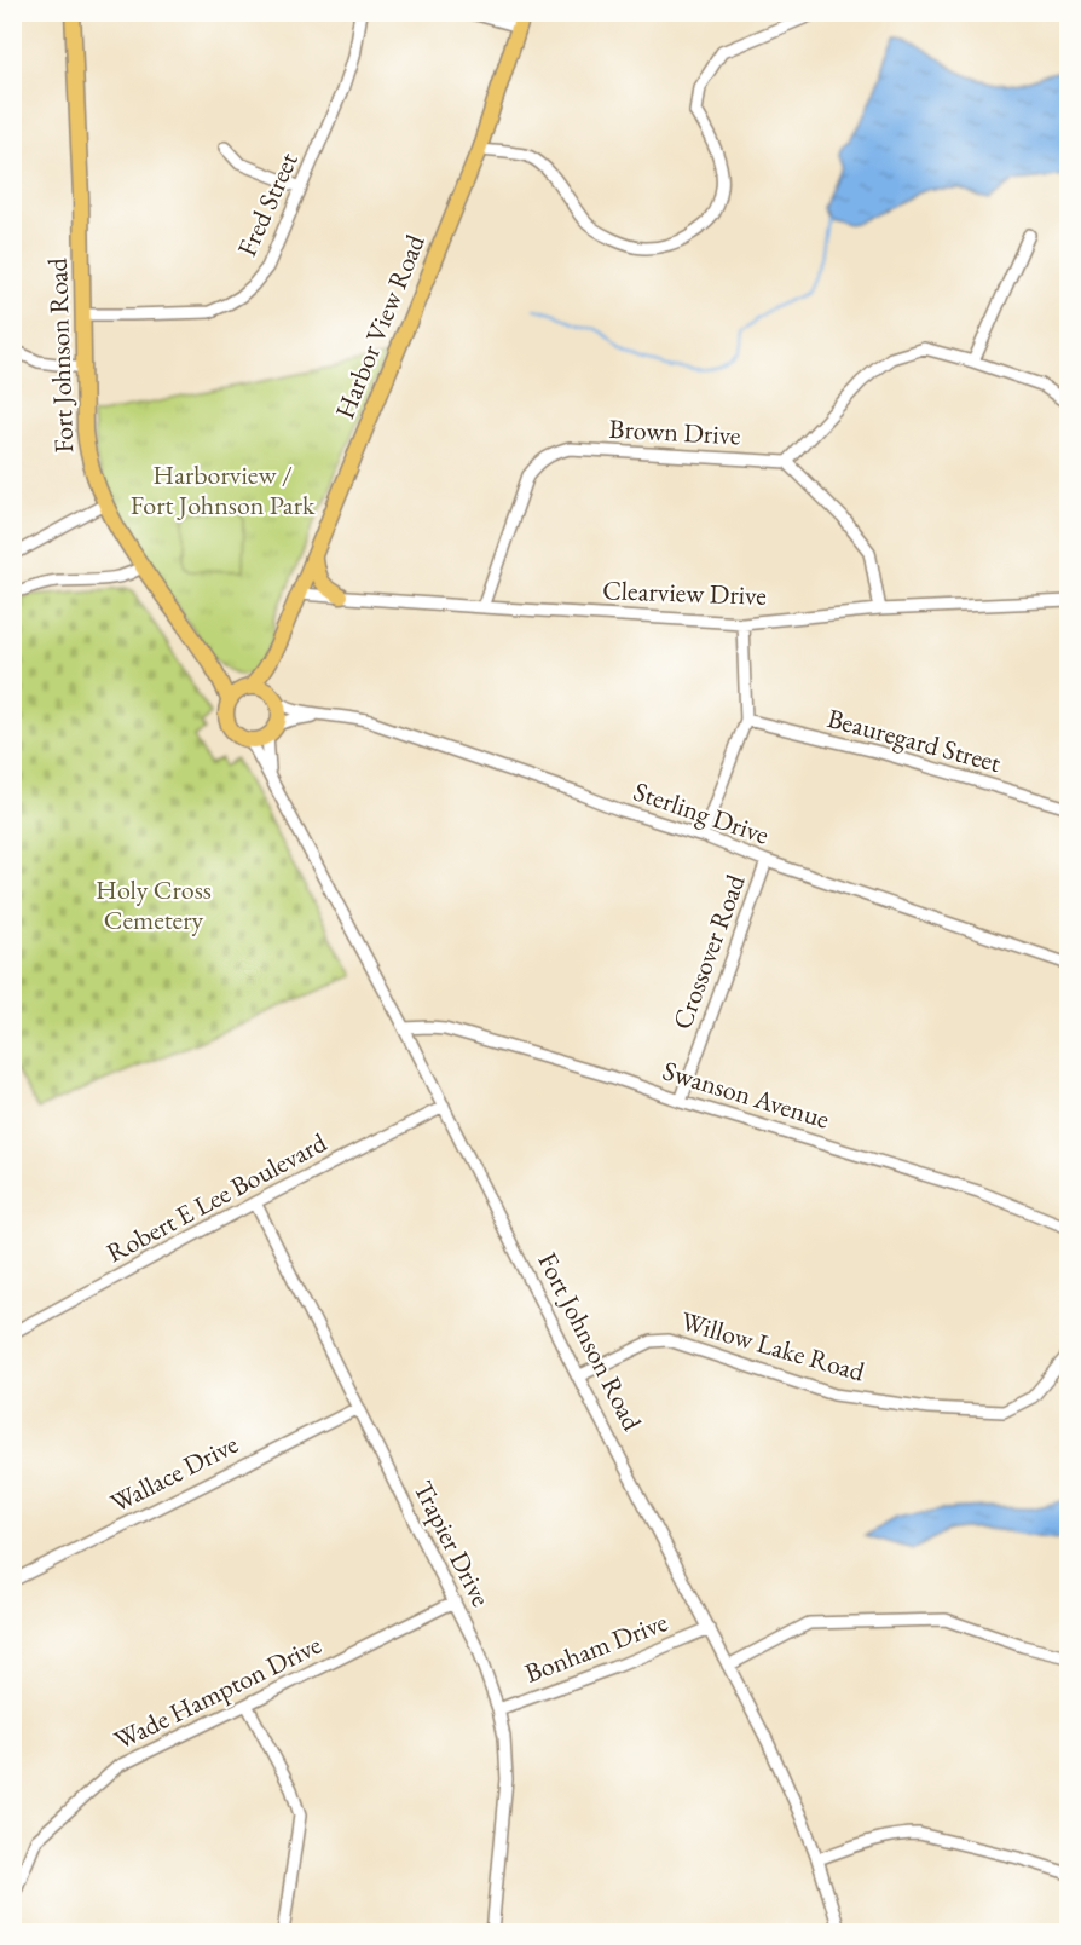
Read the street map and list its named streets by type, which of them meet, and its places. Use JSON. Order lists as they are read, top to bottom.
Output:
{
  "streets": {
    "main road": ["Harbor View Road", "Fort Johnson Road"],
    "street": [
      "Fred Street",
      "Brown Drive",
      "Clearview Drive",
      "Beauregard Street",
      "Sterling Drive",
      "Crossover Road",
      "Swanson Avenue",
      "Robert E Lee Boulevard",
      "Willow Lake Road",
      "Wallace Drive",
      "Trapier Drive",
      "Bonham Drive",
      "Wade Hampton Drive"
    ]
  },
  "crossings": [
    ["Fred Street", "Fort Johnson Road"],
    ["Harbor View Road", "Fort Johnson Road"],
    ["Harbor View Road", "Clearview Drive"],
    ["Harbor View Road", "Sterling Drive"],
    ["Fort Johnson Road", "Sterling Drive"],
    ["Fort Johnson Road", "Swanson Avenue"],
    ["Fort Johnson Road", "Robert E Lee Boulevard"],
    ["Fort Johnson Road", "Willow Lake Road"],
    ["Fort Johnson Road", "Bonham Drive"],
    ["Brown Drive", "Clearview Drive"],
    ["Sterling Drive", "Crossover Road"],
    ["Crossover Road", "Swanson Avenue"],
    ["Robert E Lee Boulevard", "Trapier Drive"],
    ["Wallace Drive", "Trapier Drive"],
    ["Trapier Drive", "Bonham Drive"],
    ["Trapier Drive", "Wade Hampton Drive"]
  ],
  "parks": ["Harborview / Fort Johnson Park", "Holy Cross Cemetery"]
}
